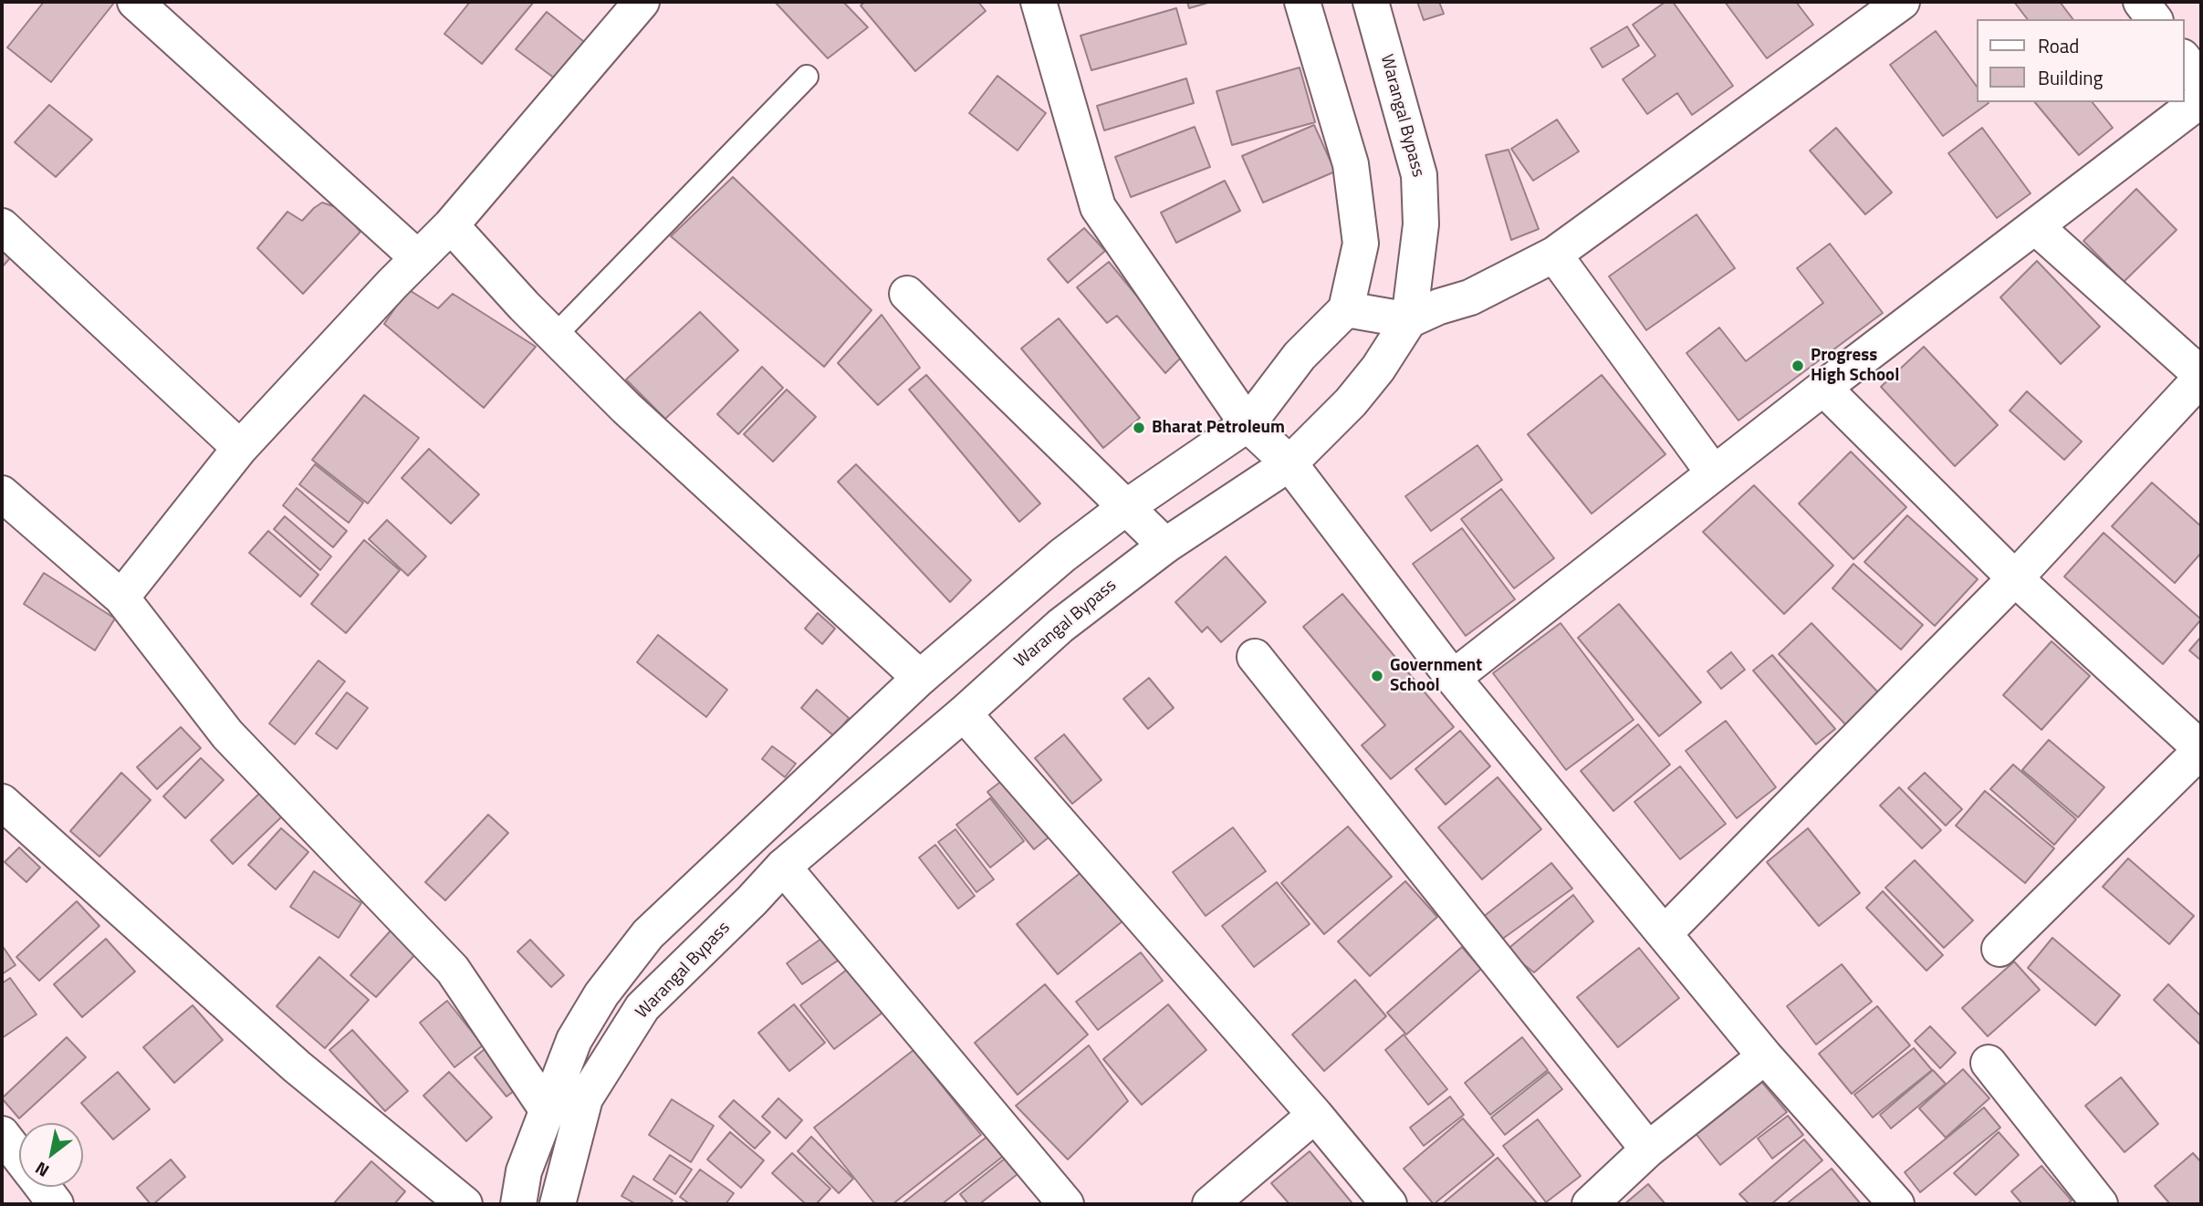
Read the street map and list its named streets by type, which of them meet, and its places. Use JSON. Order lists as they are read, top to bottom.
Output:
{
  "streets": {
    "street": ["Warangal Bypass"]
  },
  "places": ["Progress High School", "Bharat Petroleum", "Government School"],
  "legend": ["Road", "Building"],
  "north": "bottom left"
}
